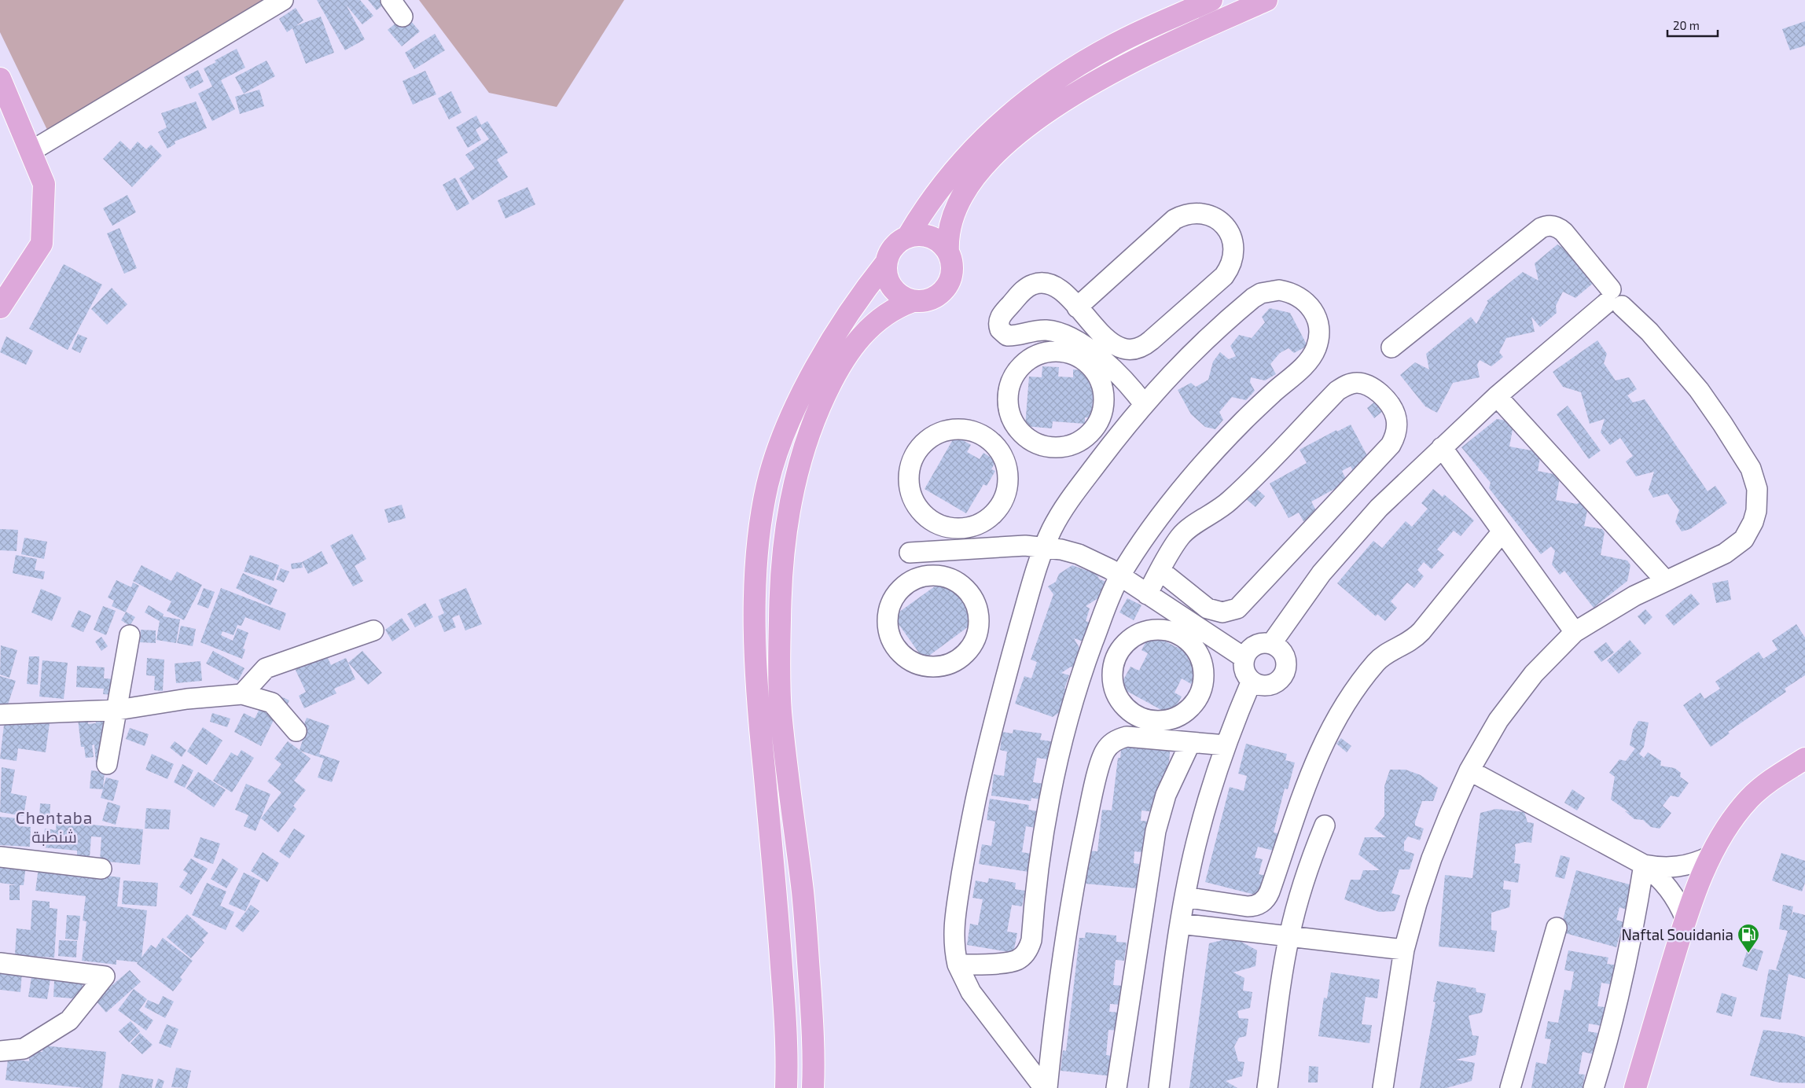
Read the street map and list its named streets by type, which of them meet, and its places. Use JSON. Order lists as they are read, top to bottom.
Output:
{
  "districts": ["Chentaba شنطبة"],
  "places": {
    "fuel station": ["Naftal Souidania"]
  },
  "scale_bar": "20 m"
}
